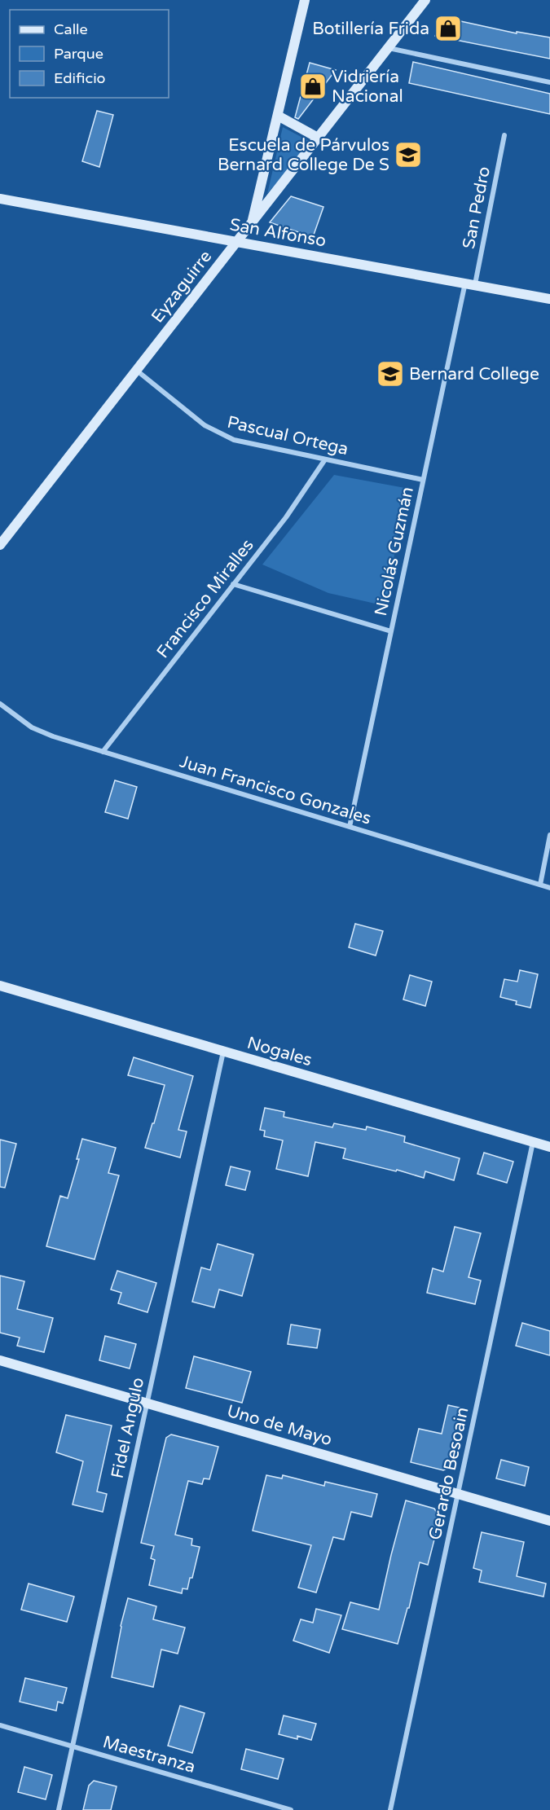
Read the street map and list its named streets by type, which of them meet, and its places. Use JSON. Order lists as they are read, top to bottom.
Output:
{
  "streets": {
    "street": [
      "San Pedro",
      "San Alfonso",
      "Eyzaguirre",
      "Pascual Ortega",
      "Nicolás Guzmán",
      "Francisco Miralles",
      "Juan Francisco Gonzales",
      "Nogales",
      "Uno de Mayo",
      "Fidel Angulo",
      "Gerardo Besoain",
      "Maestranza"
    ]
  },
  "crossings": [
    ["San Pedro", "San Alfonso"],
    ["San Pedro", "Nicolás Guzmán"],
    ["San Alfonso", "Eyzaguirre"],
    ["San Alfonso", "Nicolás Guzmán"],
    ["Eyzaguirre", "Pascual Ortega"],
    ["Pascual Ortega", "Nicolás Guzmán"],
    ["Pascual Ortega", "Francisco Miralles"],
    ["Nicolás Guzmán", "Juan Francisco Gonzales"],
    ["Francisco Miralles", "Juan Francisco Gonzales"],
    ["Nogales", "Fidel Angulo"],
    ["Nogales", "Gerardo Besoain"],
    ["Uno de Mayo", "Fidel Angulo"],
    ["Uno de Mayo", "Gerardo Besoain"],
    ["Fidel Angulo", "Maestranza"]
  ],
  "places": {
    "shop": ["Botillería Frida", "Vidriería Nacional"],
    "school or university": ["Escuela de Párvulos Bernard College De S", "Bernard College"]
  },
  "legend": ["Calle", "Parque", "Edificio"]
}
